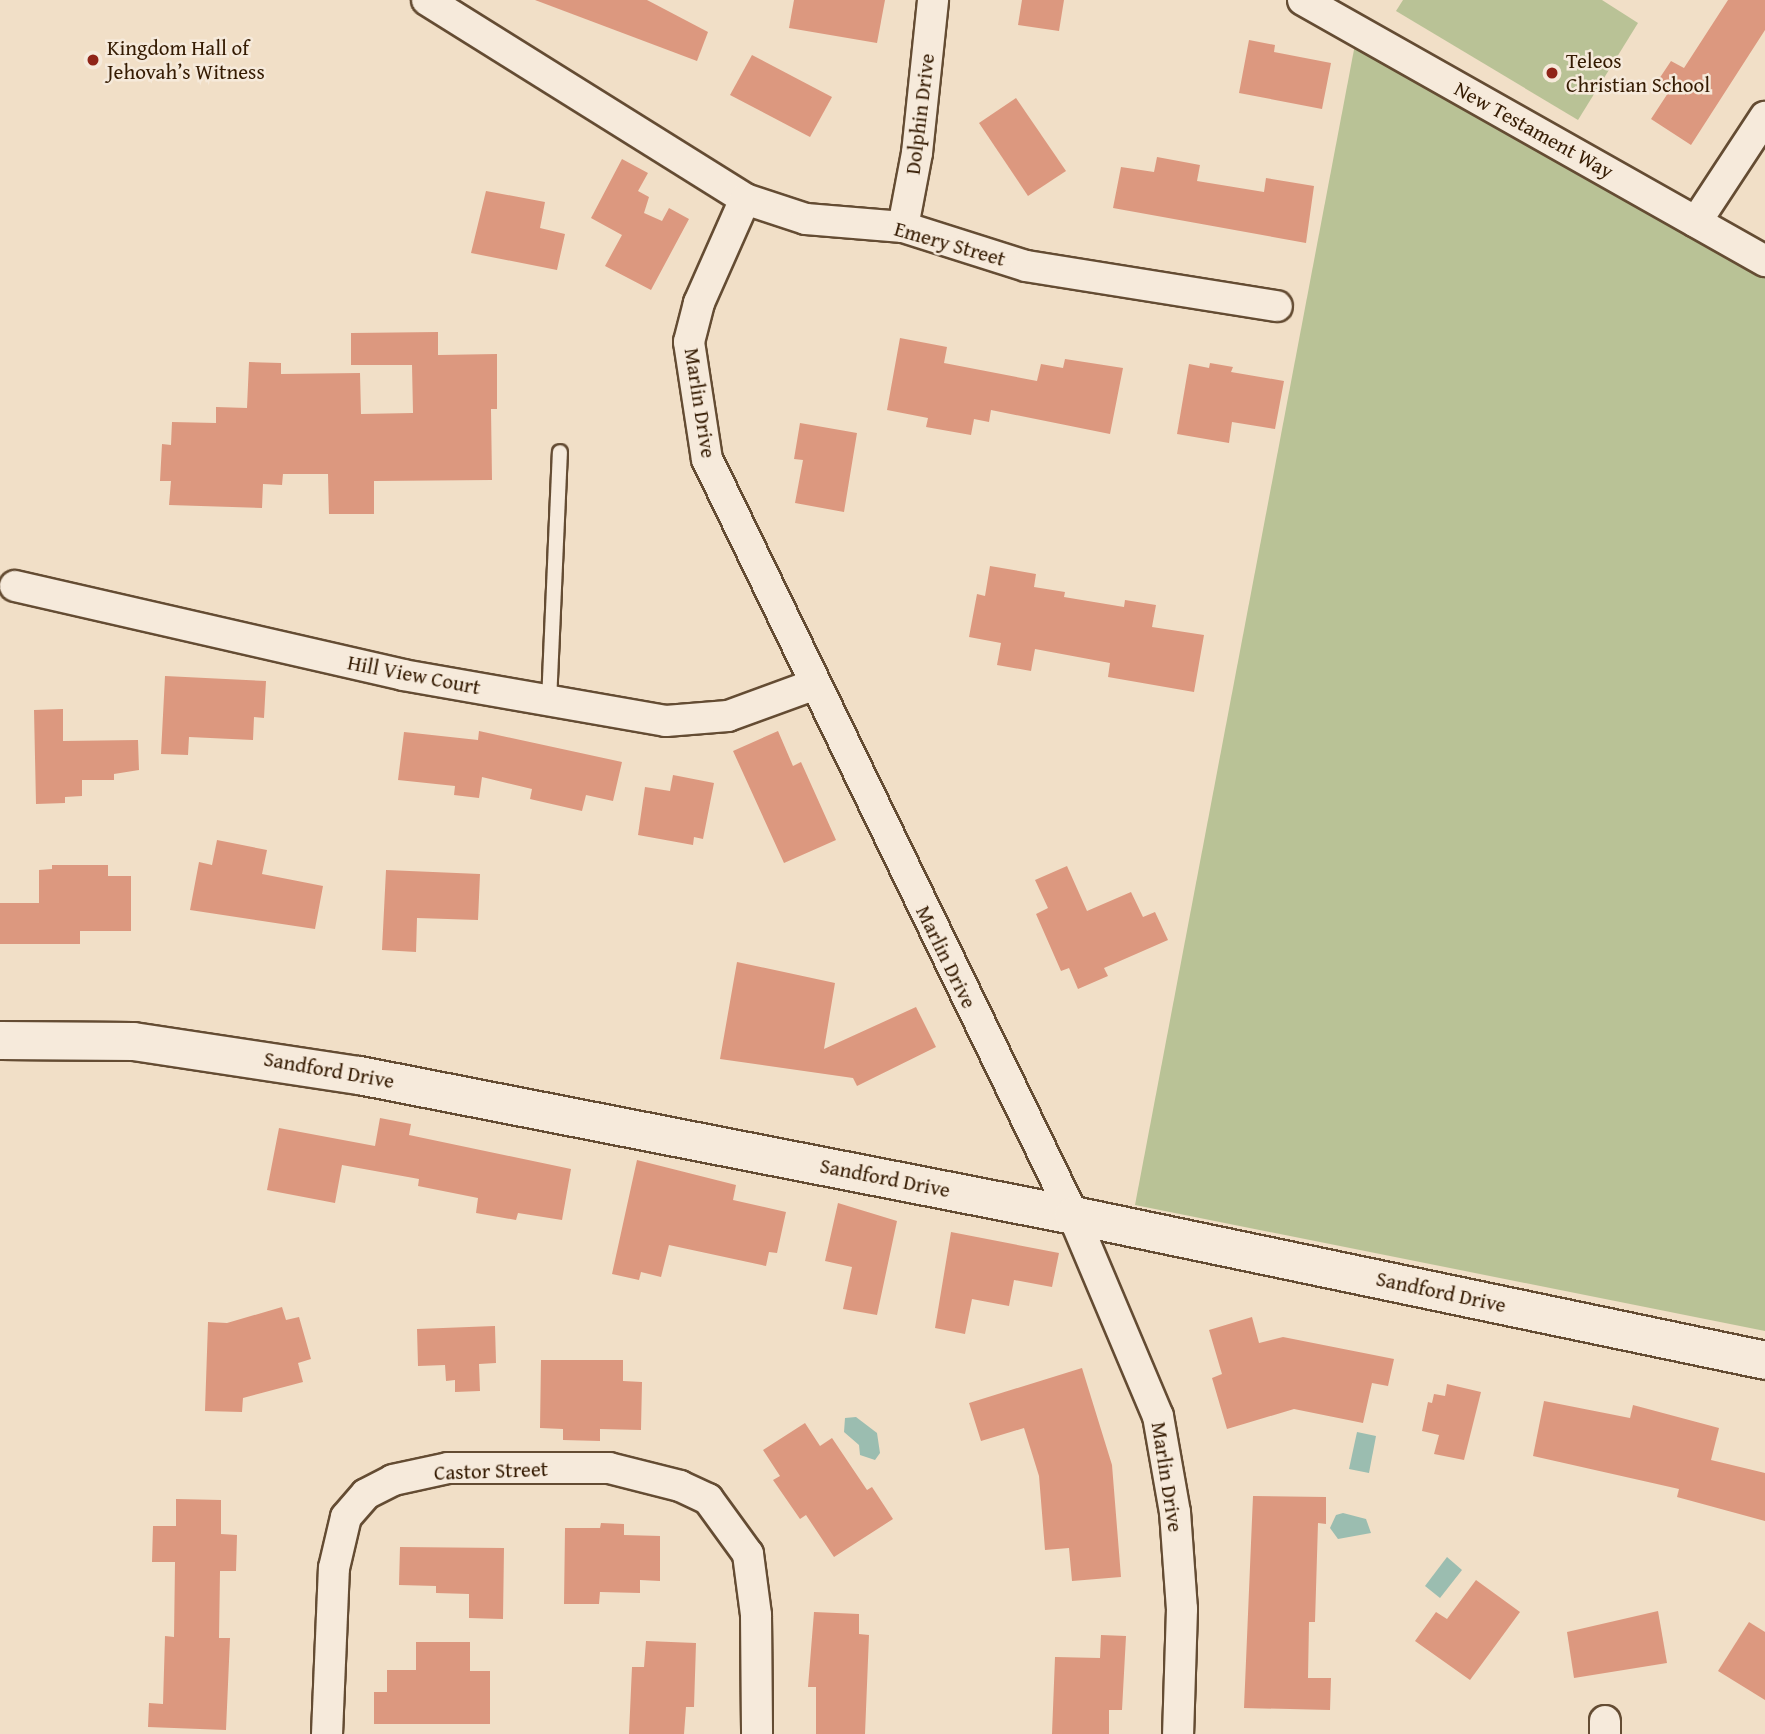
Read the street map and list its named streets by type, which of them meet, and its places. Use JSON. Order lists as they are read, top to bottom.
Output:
{
  "streets": {
    "street": [
      "Dolphin Drive",
      "New Testament Way",
      "Emery Street",
      "Marlin Drive",
      "Hill View Court",
      "Sandford Drive",
      "Castor Street"
    ]
  },
  "crossings": [
    ["Dolphin Drive", "Emery Street"],
    ["Emery Street", "Marlin Drive"],
    ["Marlin Drive", "Hill View Court"],
    ["Marlin Drive", "Sandford Drive"]
  ],
  "places": ["Kingdom Hall of Jehovah’s Witness", "Teleos Christian School"]
}
